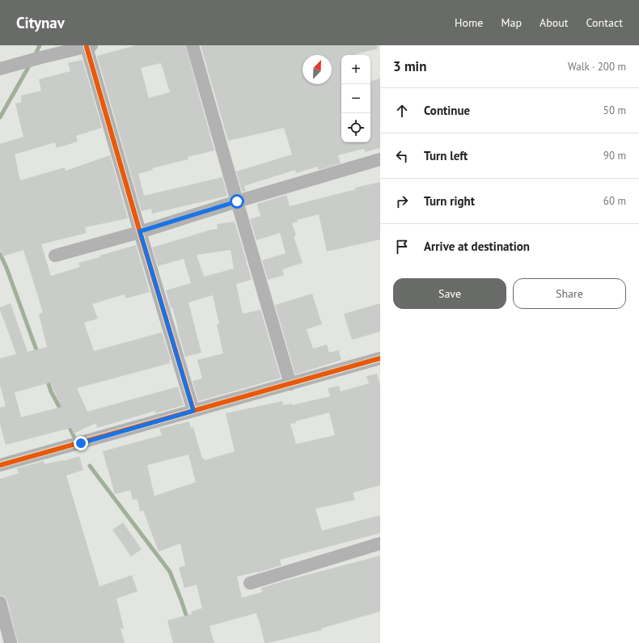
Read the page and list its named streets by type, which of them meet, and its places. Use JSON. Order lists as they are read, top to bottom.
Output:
{
  "north": "top right",
  "page": {
    "header": "Citynav",
    "nav": [
      "Home",
      "Map",
      "About",
      "Contact"
    ],
    "heading": ["3 min", "Walk · 200 m"],
    "map_buttons": ["+", "−"],
    "list": [
      ["Continue", "50 m"],
      ["Turn left", "90 m"],
      ["Turn right", "60 m"],
      "Arrive at destination"
    ],
    "buttons": ["Save", "Share"]
  }
}
